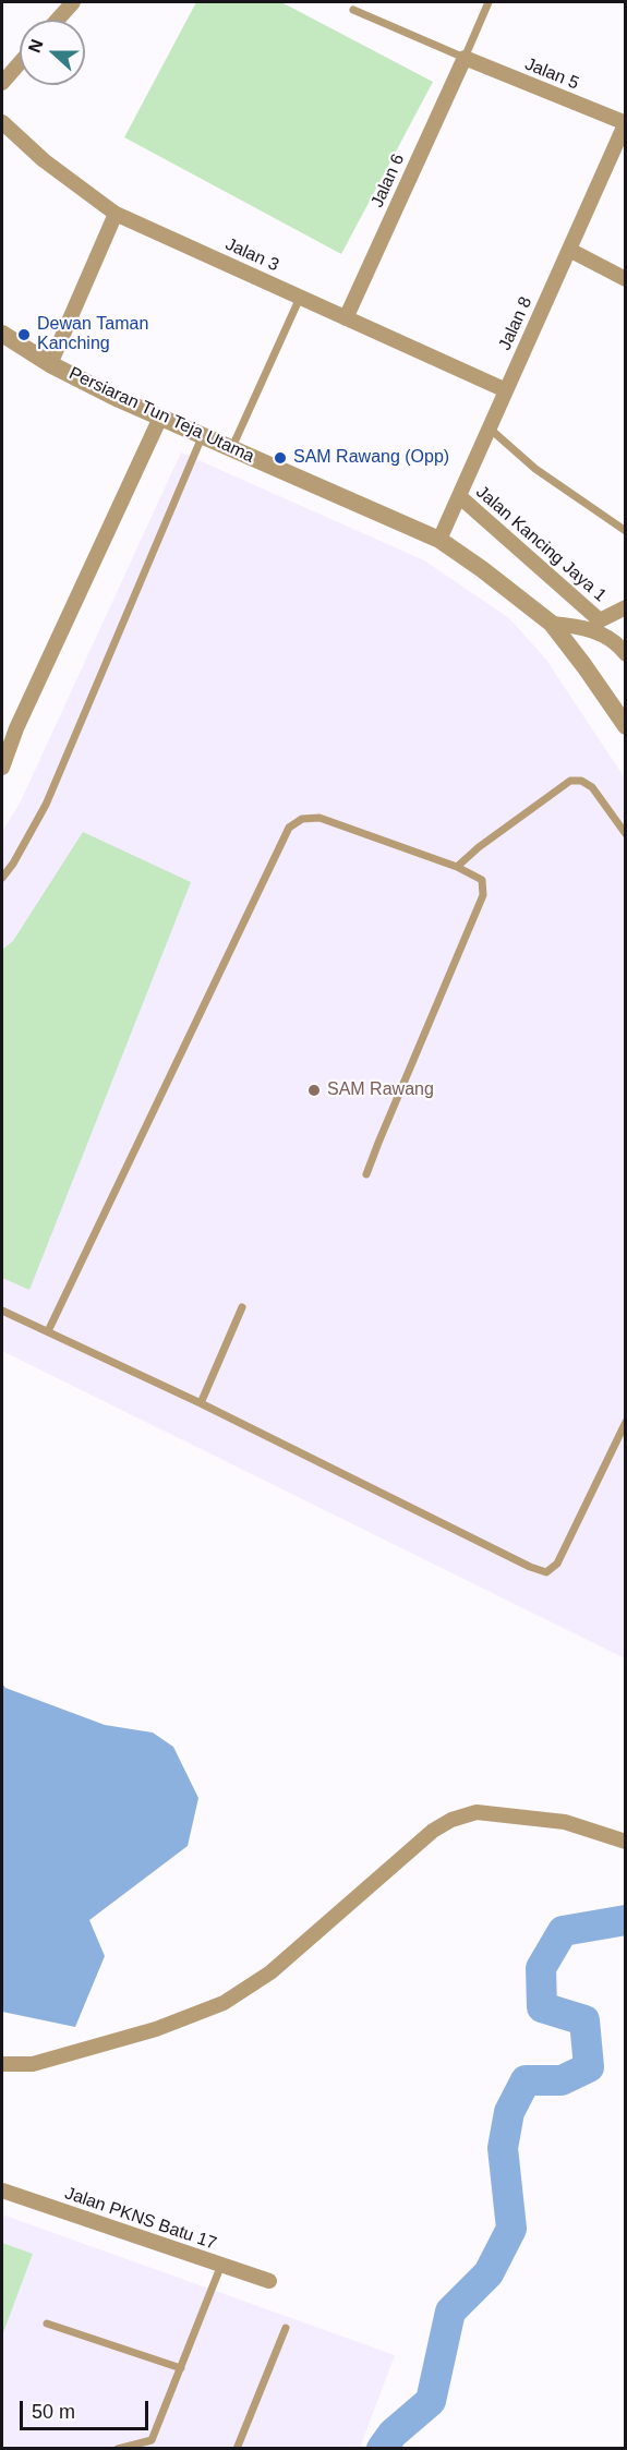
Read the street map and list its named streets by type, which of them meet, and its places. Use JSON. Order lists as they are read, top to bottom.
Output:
{
  "streets": {
    "street": [
      "Jalan 5",
      "Jalan 6",
      "Jalan 3",
      "Jalan 8",
      "Persiaran Tun Teja Utama",
      "Jalan Kancing Jaya 1",
      "Jalan PKNS Batu 17"
    ]
  },
  "crossings": [
    ["Jalan 5", "Jalan 6"],
    ["Jalan 5", "Jalan 8"],
    ["Jalan 6", "Jalan 3"],
    ["Jalan 3", "Jalan 8"],
    ["Jalan 8", "Persiaran Tun Teja Utama"],
    ["Jalan 8", "Jalan Kancing Jaya 1"]
  ],
  "places": ["Dewan Taman Kanching", "SAM Rawang (Opp)", "SAM Rawang"],
  "scale_bar": "50 m",
  "north": "left"
}
